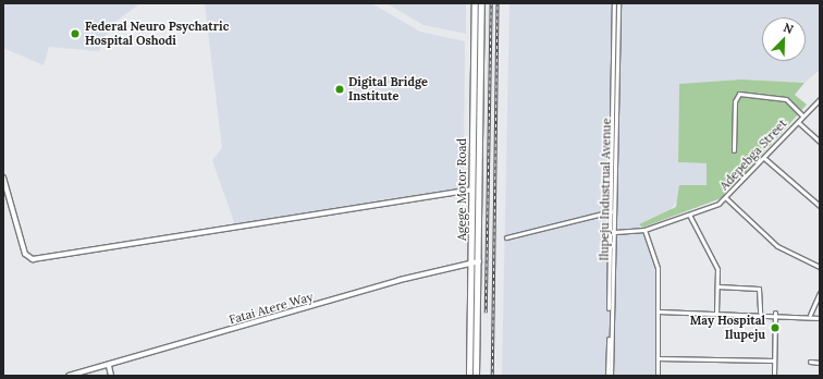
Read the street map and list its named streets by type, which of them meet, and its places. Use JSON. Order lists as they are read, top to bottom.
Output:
{
  "streets": {
    "highway": ["Agege Motor Road"],
    "street": ["Adepebga Street", "Ilupeju Industrual Avenue", "Fatai Atere Way"]
  },
  "crossings": [
    ["Adepebga Street", "Ilupeju Industrual Avenue"],
    ["Agege Motor Road", "Fatai Atere Way"]
  ],
  "places": ["Federal Neuro Psychatric Hospital Oshodi", "Digital Bridge Institute", "May Hospital Ilupeju"],
  "north": "top right"
}
